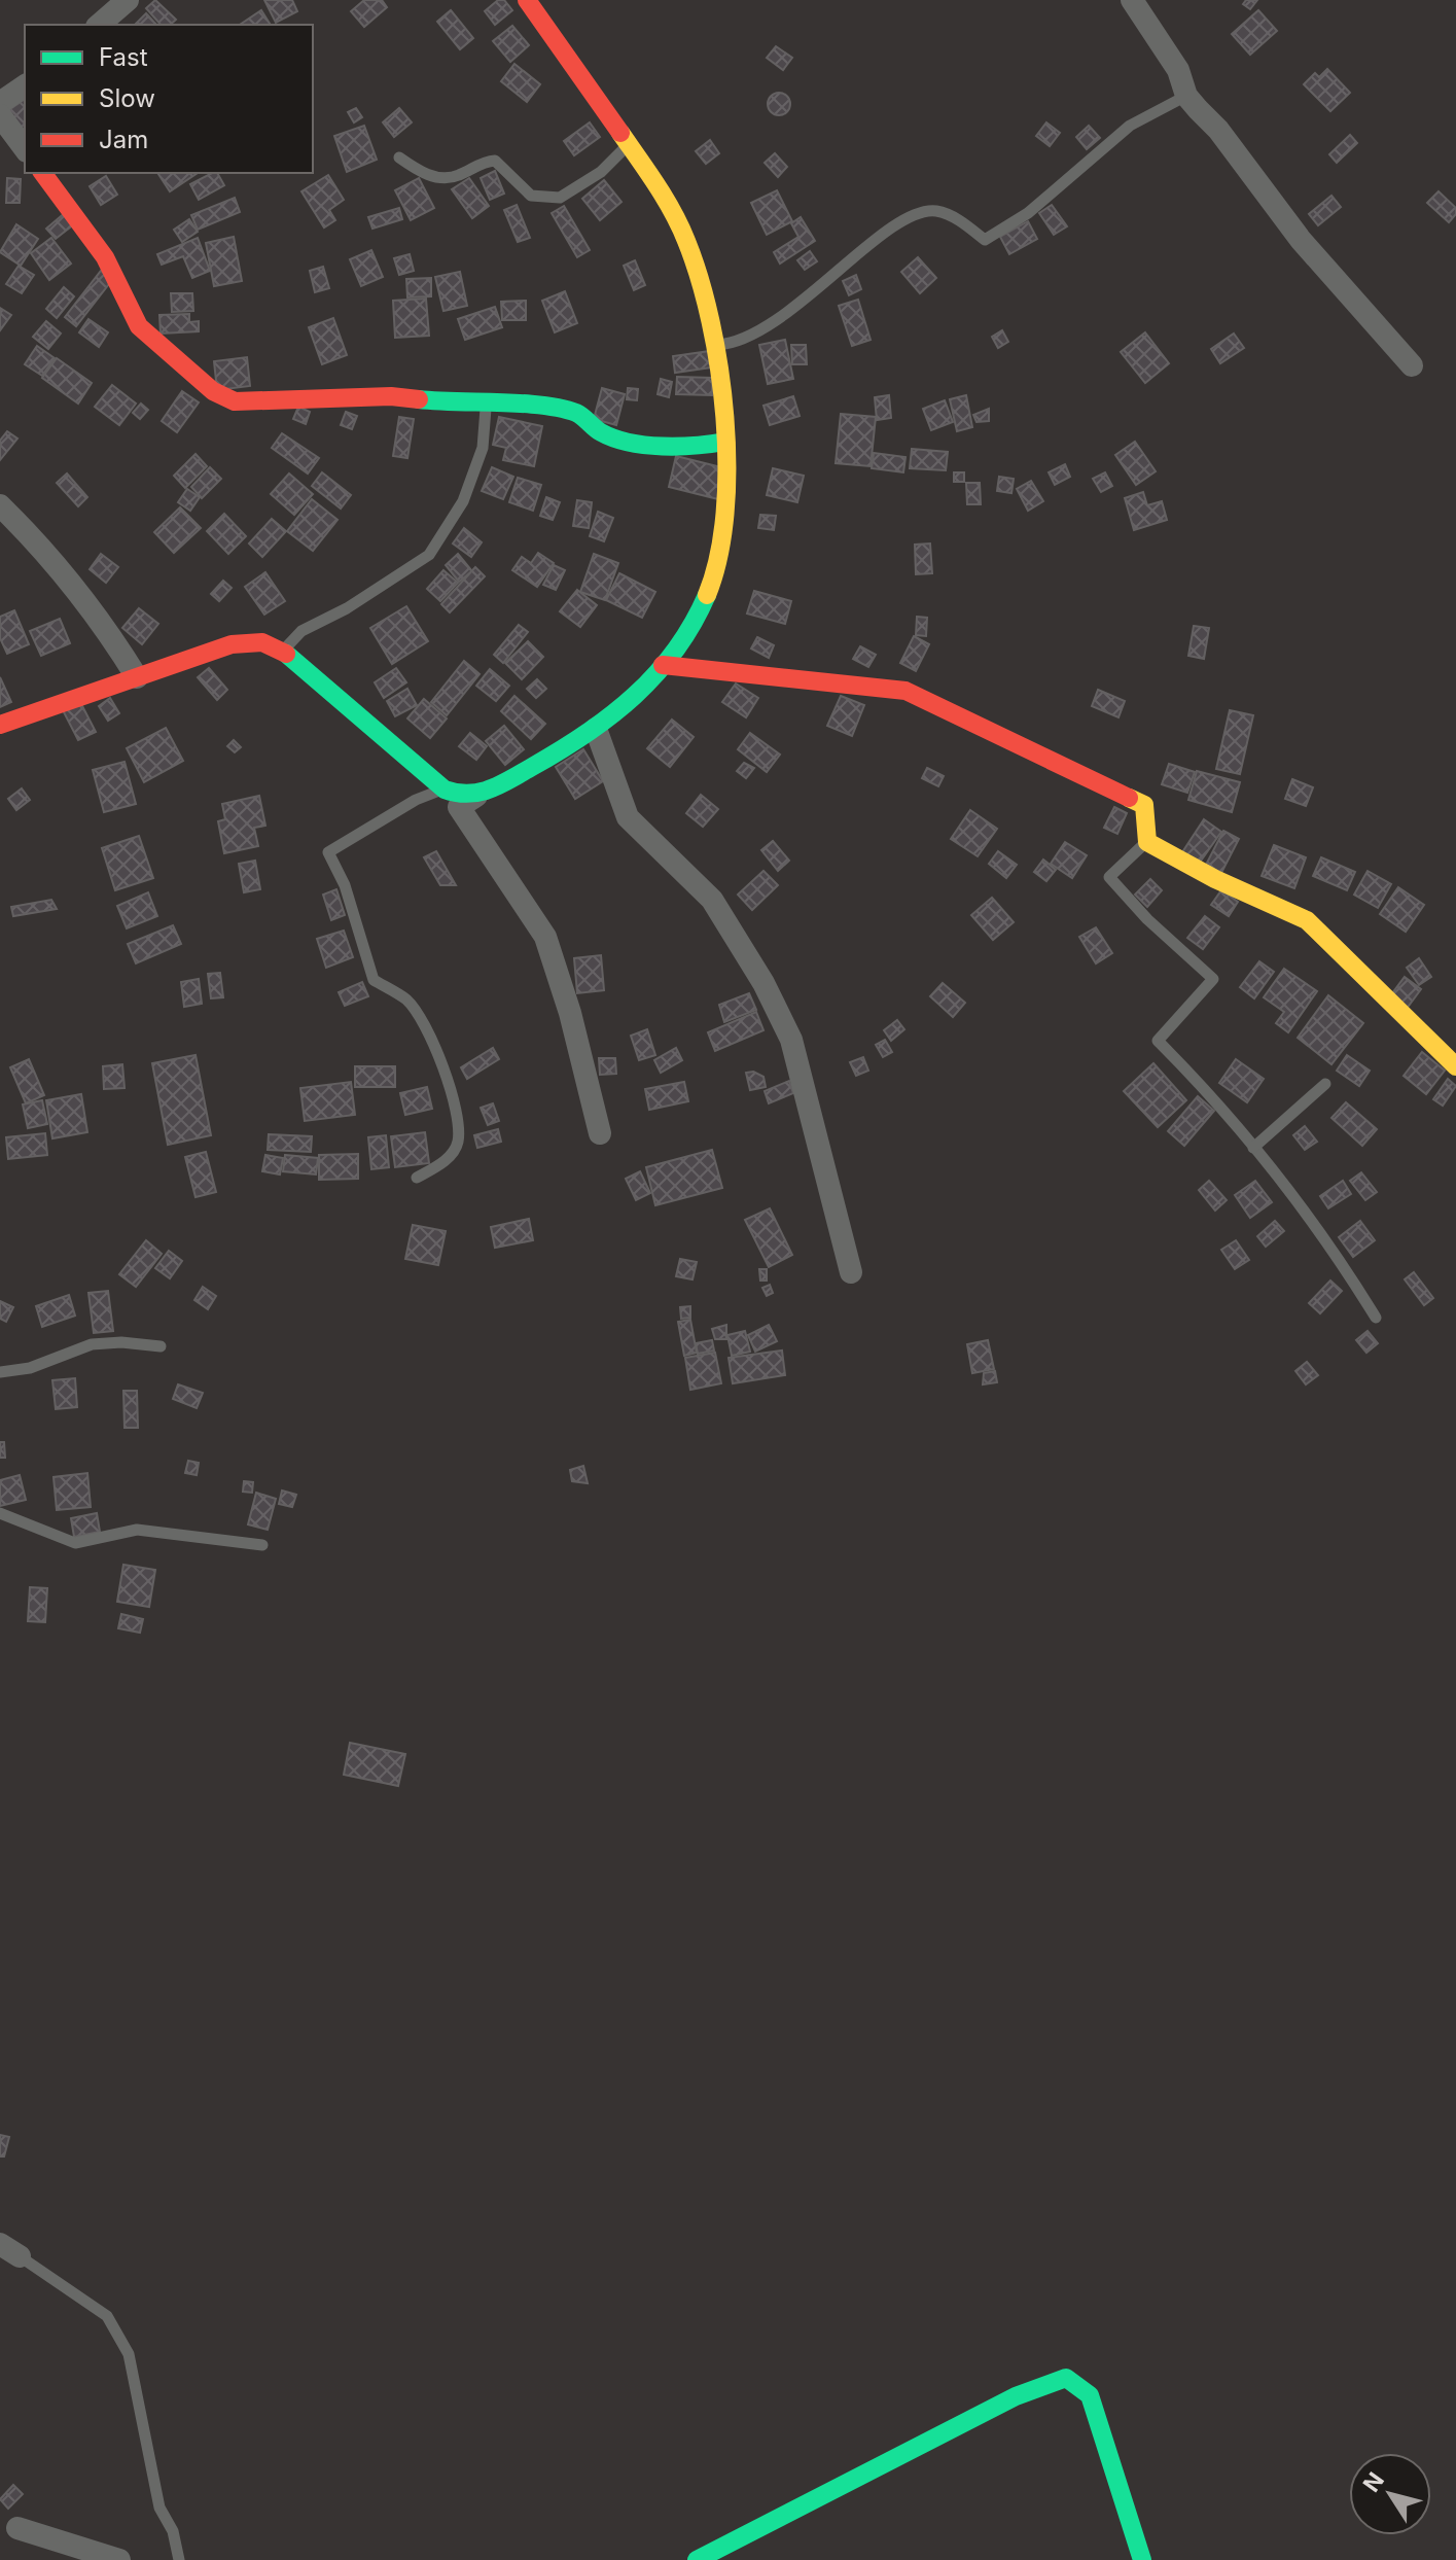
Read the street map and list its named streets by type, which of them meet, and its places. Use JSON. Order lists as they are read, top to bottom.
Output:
{
  "legend": ["Fast", "Slow", "Jam"],
  "north": "top left"
}
